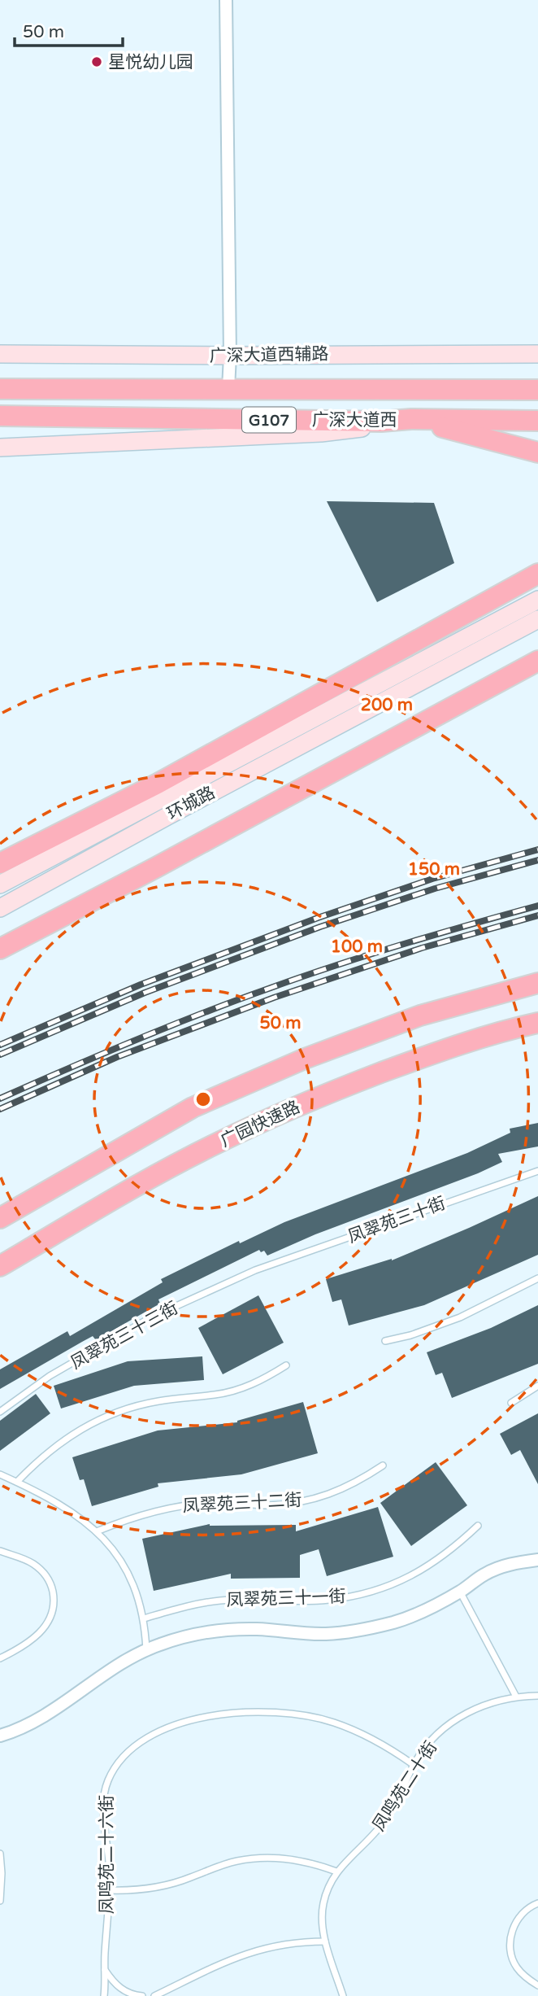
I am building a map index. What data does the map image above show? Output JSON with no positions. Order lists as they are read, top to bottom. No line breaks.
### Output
{"streets":{"highway":["G107","广深大道西","广园快速路"],"main road":["广深大道西辅路","环城路"],"lane":["凤翠苑三十街","凤翠苑三十三街","凤翠苑三十二街","凤翠苑三十一街","凤鸣苑二十街","凤鸣苑二十六街"]},"crossings":[["凤翠苑三十街","凤翠苑三十三街"],["凤鸣苑二十街","凤鸣苑二十六街"]],"places":["星悦幼儿园"],"scale_bar":"50 m","rings":["200 m","150 m","100 m","50 m"]}
